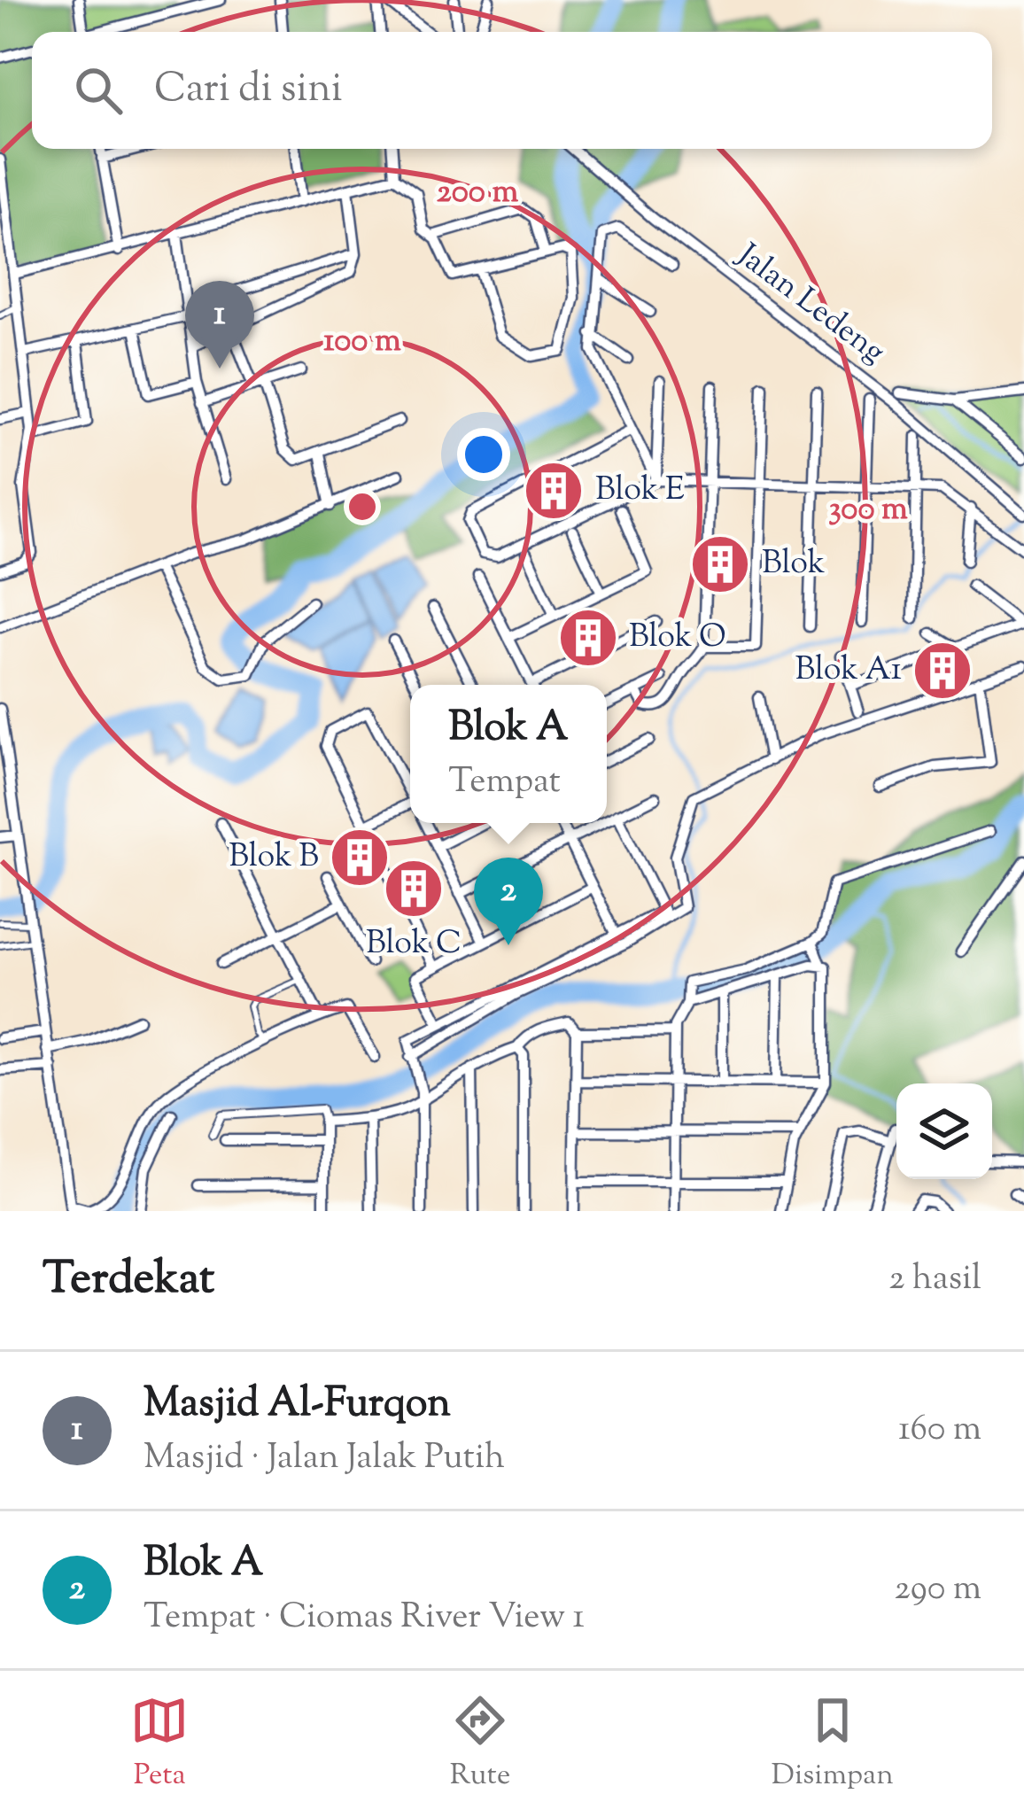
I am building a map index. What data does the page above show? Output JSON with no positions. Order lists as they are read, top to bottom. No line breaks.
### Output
{"streets":{"street":["Jalan Ledeng"]},"places":{"building":["Blok E","Blok","Blok O","Blok A1","Blok B","Blok C"]},"page":{"search":"Cari di sini","pins":["1","2"],"popup":["Blok A","Tempat"],"heading":["Terdekat","2 hasil"],"list":[{"mark":"1","name":"Masjid Al-Furqon","note":"Masjid · Jalan Jalak Putih","value":"160 m"},{"mark":"2","name":"Blok A","note":"Tempat · Ciomas River View 1","value":"290 m"}],"nav":["Peta","Rute","Disimpan"]},"rings":["200 m","100 m","300 m"]}
